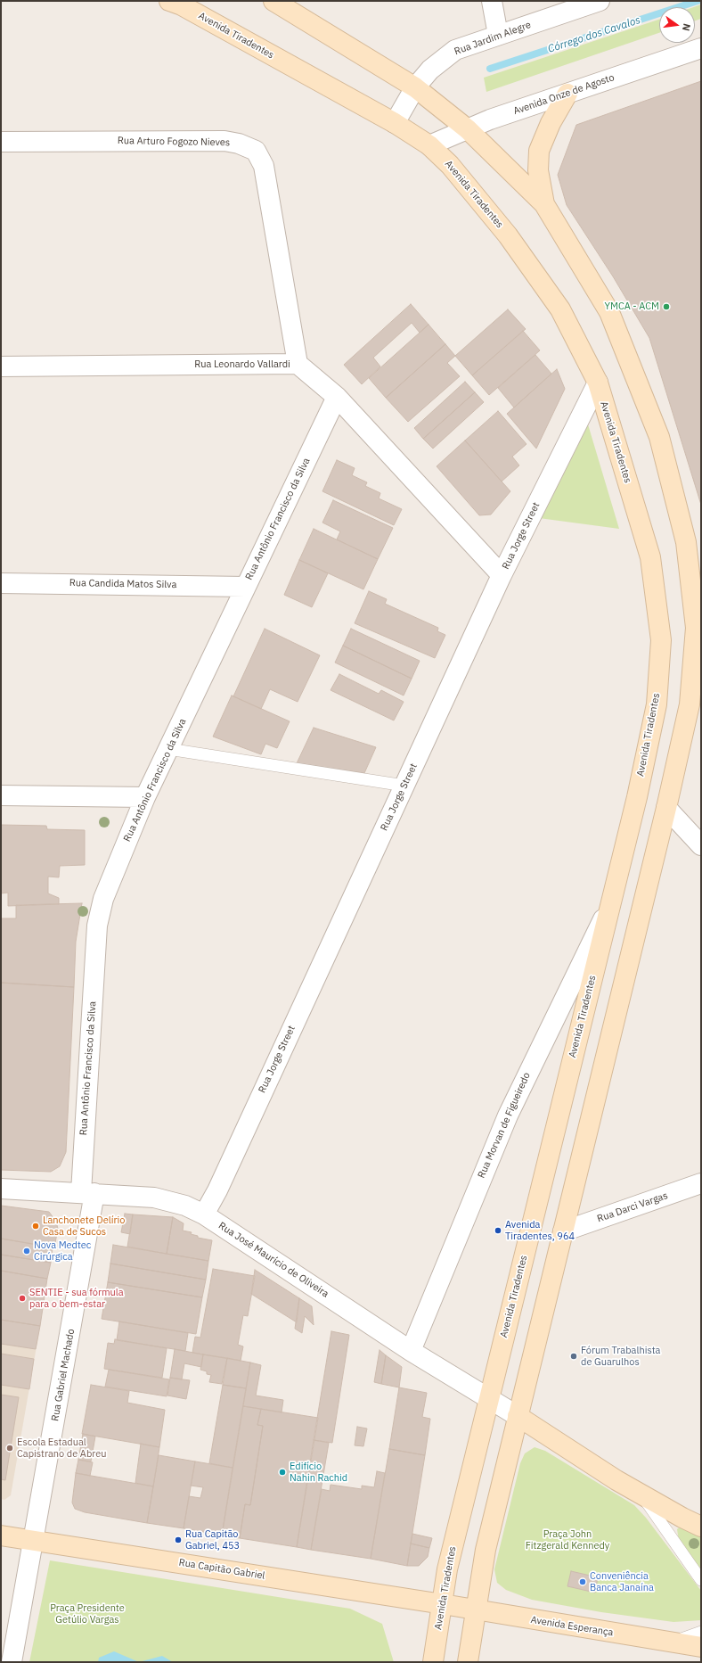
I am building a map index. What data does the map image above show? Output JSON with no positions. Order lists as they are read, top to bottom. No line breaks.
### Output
{"streets":{"main road":["Avenida Tiradentes","Rua Capitão Gabriel","Avenida Esperança"],"street":["Rua Jardim Alegre","Avenida Onze de Agosto","Rua Arturo Fogozo Nieves","Rua Leonardo Vallardi","Rua Antônio Francisco da Silva","Rua Jorge Street","Rua Candida Matos Silva","Rua Morvan de Figueiredo","Rua Darci Vargas","Rua José Maurício de Oliveira","Rua Gabriel Machado"]},"crossings":[["Avenida Tiradentes","Rua Jardim Alegre"],["Avenida Tiradentes","Avenida Onze de Agosto"],["Avenida Tiradentes","Rua Jorge Street"],["Avenida Tiradentes","Rua Morvan de Figueiredo"],["Avenida Tiradentes","Rua José Maurício de Oliveira"],["Avenida Tiradentes","Rua Capitão Gabriel"],["Avenida Tiradentes","Avenida Esperança"],["Rua Arturo Fogozo Nieves","Rua Leonardo Vallardi"],["Rua Leonardo Vallardi","Rua Antônio Francisco da Silva"],["Rua Leonardo Vallardi","Rua Jorge Street"],["Rua Antônio Francisco da Silva","Rua Candida Matos Silva"],["Rua Antônio Francisco da Silva","Rua José Maurício de Oliveira"],["Rua Antônio Francisco da Silva","Rua Gabriel Machado"],["Rua Jorge Street","Rua José Maurício de Oliveira"],["Rua Morvan de Figueiredo","Rua José Maurício de Oliveira"],["Rua José Maurício de Oliveira","Rua Gabriel Machado"],["Rua Gabriel Machado","Rua Capitão Gabriel"],["Rua Capitão Gabriel","Avenida Esperança"]],"water":["Córrego dos Cavalos"],"parks":["Praça John Fitzgerald Kennedy","Praça Presidente Getúlio Vargas"],"places":["YMCA - ACM","Lanchonete Delírio Casa de Sucos","Avenida Tiradentes, 964","Nova Medtec Cirúrgica","SENTIE - sua fórmula para o bem-estar","Fórum Trabalhista de Guarulhos","Escola Estadual Capistrano de Abreu","Edifício Nahin Rachid","Rua Capitão Gabriel, 453","Conveniência Banca Janaína"],"north":"right"}
